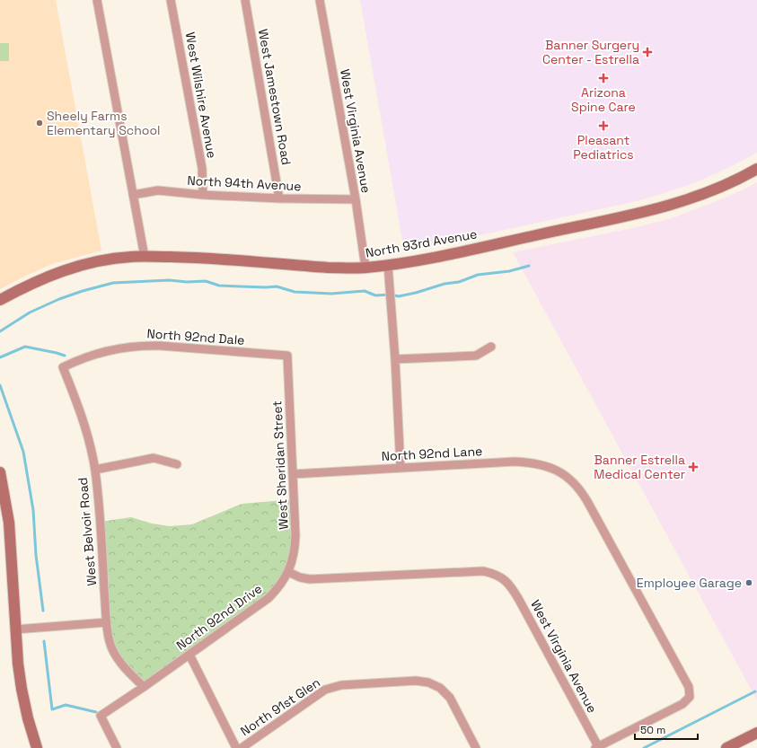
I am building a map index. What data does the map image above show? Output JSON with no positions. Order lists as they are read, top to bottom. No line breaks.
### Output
{"streets":{"street":["West Wilshire Avenue","West Jamestown Road","West Virginia Avenue","North 94th Avenue","North 93rd Avenue","North 92nd Dale","North 92nd Lane","West Sheridan Street","West Belvoir Road","North 92nd Drive","North 91st Glen"]},"crossings":[["West Wilshire Avenue","North 94th Avenue"],["West Jamestown Road","North 94th Avenue"],["West Virginia Avenue","North 94th Avenue"],["West Virginia Avenue","North 93rd Avenue"],["West Virginia Avenue","North 92nd Lane"],["West Virginia Avenue","West Sheridan Street"],["West Virginia Avenue","North 92nd Drive"],["North 92nd Dale","West Sheridan Street"],["North 92nd Dale","West Belvoir Road"],["North 92nd Lane","West Sheridan Street"],["West Sheridan Street","North 92nd Drive"],["West Belvoir Road","North 92nd Drive"]],"places":{"health":["Banner Surgery Center - Estrella","Arizona Spine Care","Pleasant Pediatrics","Banner Estrella Medical Center"],"other":["Sheely Farms Elementary School","Employee Garage"]},"scale_bar":"50 m"}
